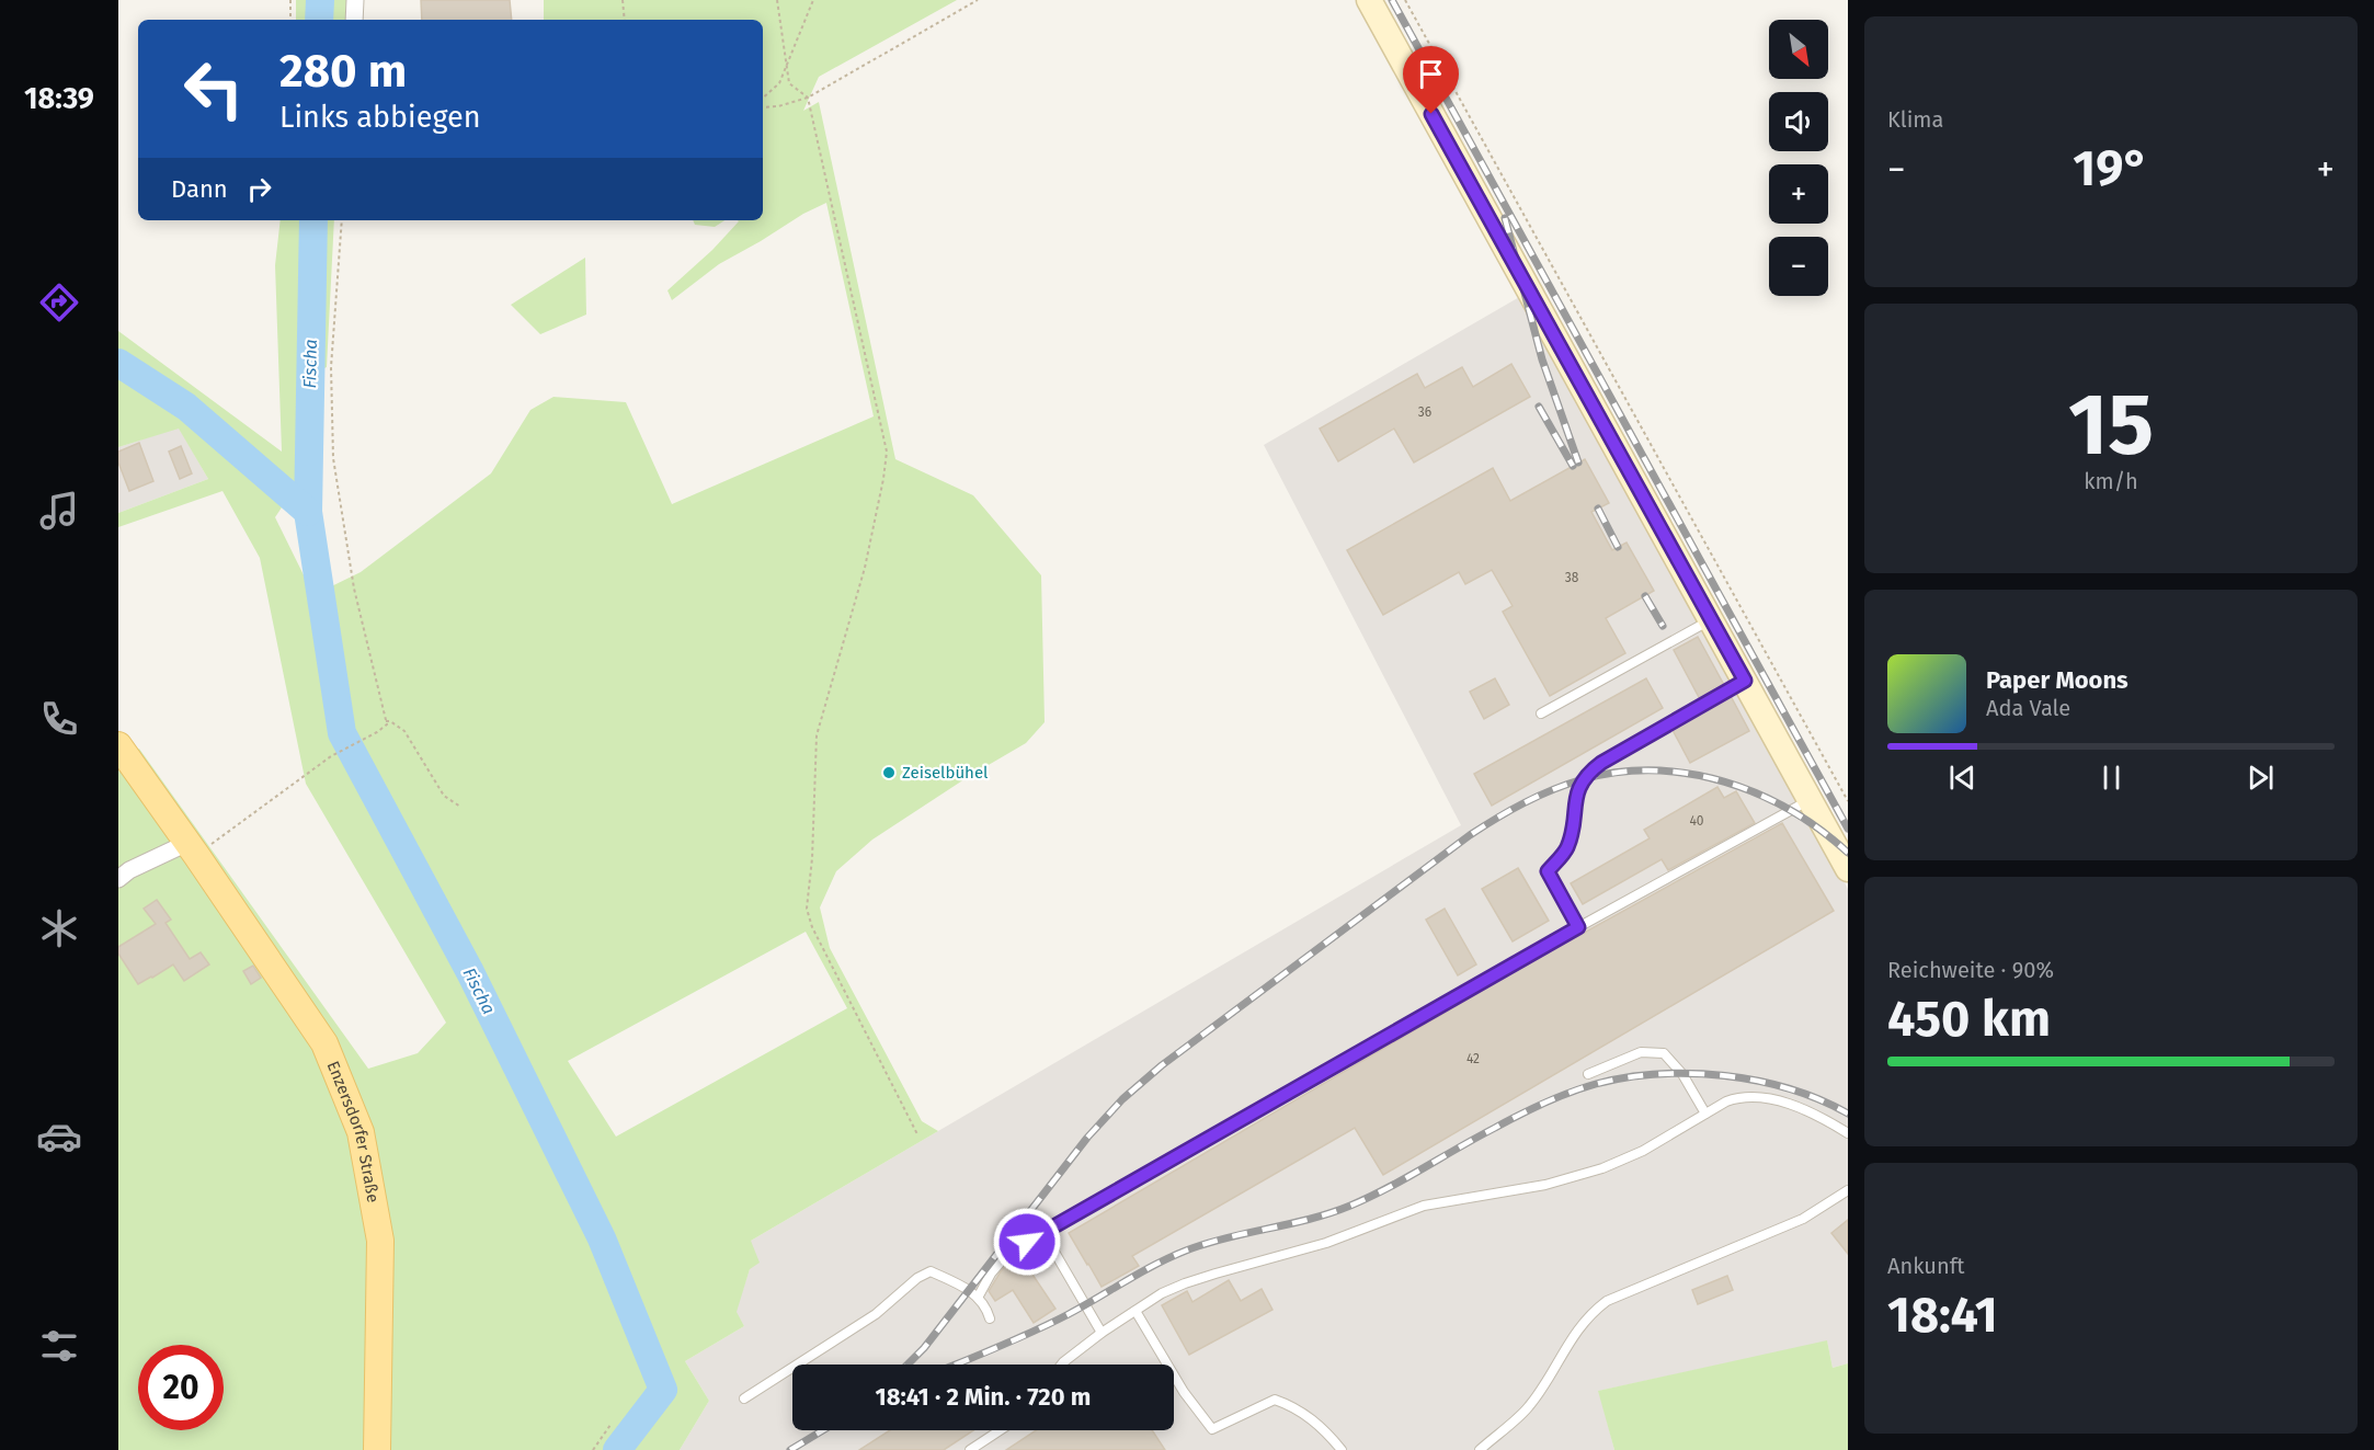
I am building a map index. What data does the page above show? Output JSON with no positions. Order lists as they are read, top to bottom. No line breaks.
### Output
{"streets":{"main road":["Enzersdorfer Straße"]},"water":["Fischa"],"places":["Zeiselbühel"],"house_numbers":["36","38","40","42"],"north":"bottom right","page":{"tabs":"18:39","tile":["Klima",["15","km/h"],["Reichweite · 90%","450 km"],["Ankunft","18:41"]],"map_buttons":["+","−"],"turn":["280 m","Links abbiegen"],"heat":["−","19°","+"],"then":"Dann","song":["Paper Moons","Ada Vale"],"limit":"20","trip":"18:41 · 2 Min. · 720 m"}}
